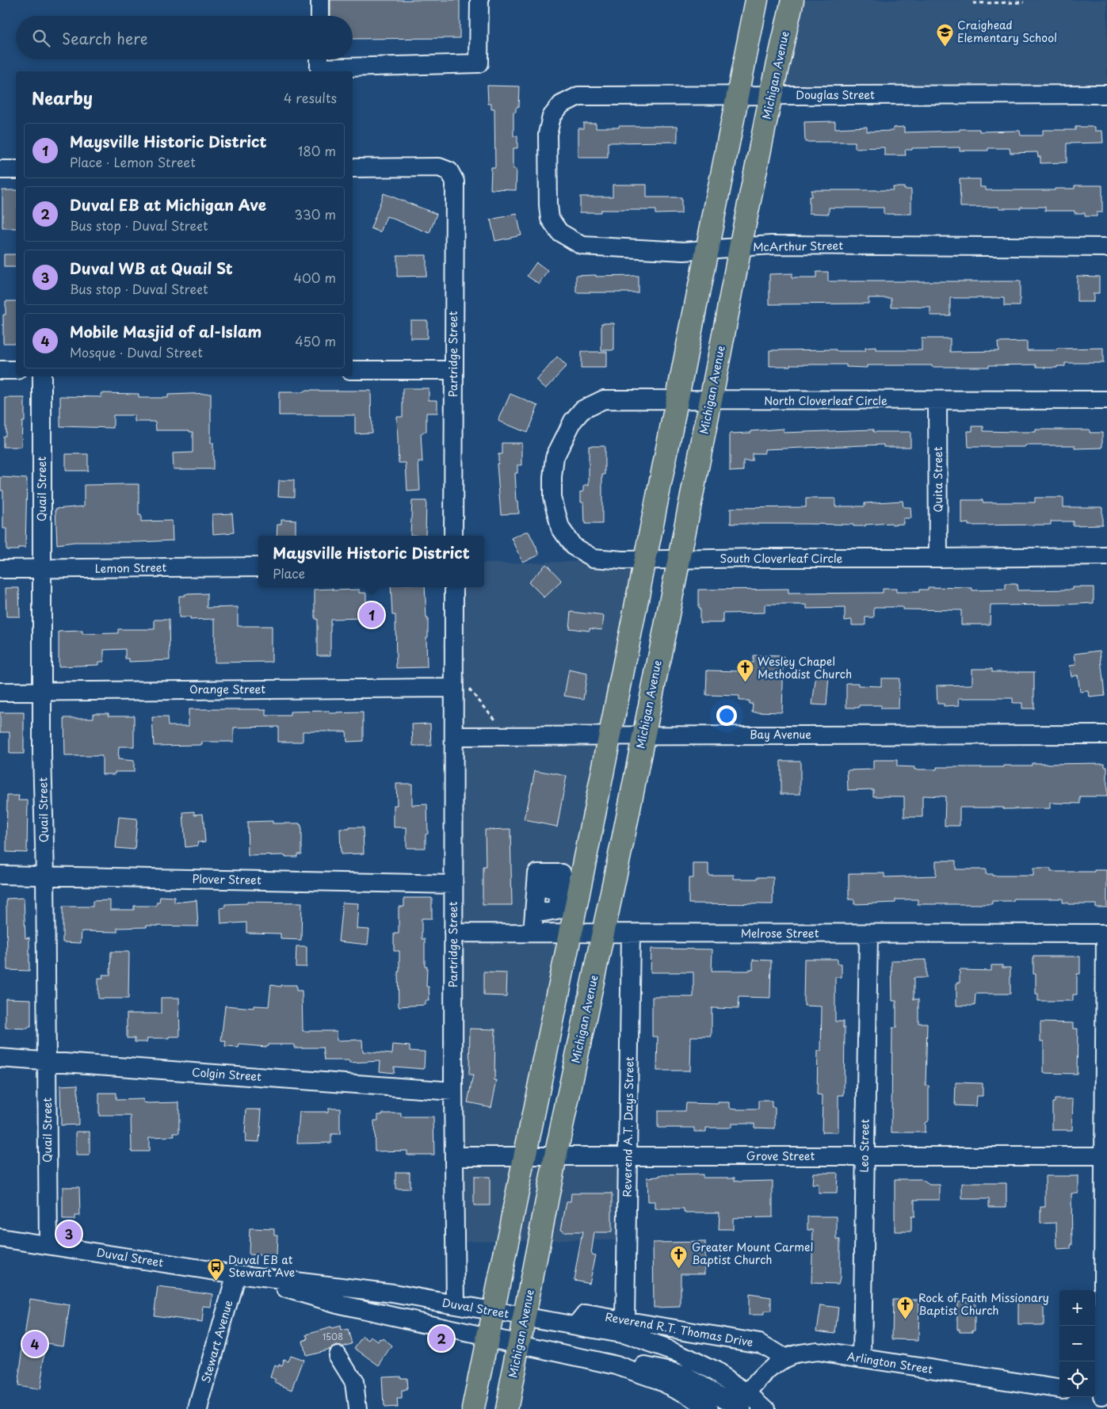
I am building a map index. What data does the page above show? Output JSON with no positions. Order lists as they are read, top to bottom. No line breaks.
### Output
{"streets":{"main road":["Michigan Avenue"],"street":["Douglas Street","McArthur Street","Partridge Street","North Cloverleaf Circle","Quita Street","Quail Street","South Cloverleaf Circle","Lemon Street","Orange Street","Bay Avenue","Plover Street","Melrose Street","Colgin Street","Reverend A.T. Days Street","Leo Street","Grove Street","Duval Street","Reverend R.T. Thomas Drive","Stewart Avenue","Arlington Street"]},"crossings":[["Michigan Avenue","Douglas Street"],["Michigan Avenue","McArthur Street"],["Michigan Avenue","North Cloverleaf Circle"],["Michigan Avenue","South Cloverleaf Circle"],["Michigan Avenue","Bay Avenue"],["Michigan Avenue","Melrose Street"],["Michigan Avenue","Grove Street"],["Michigan Avenue","Duval Street"],["Douglas Street","McArthur Street"],["Partridge Street","Orange Street"],["Partridge Street","Bay Avenue"],["Partridge Street","Plover Street"],["Partridge Street","Melrose Street"],["Partridge Street","Colgin Street"],["Partridge Street","Grove Street"],["Partridge Street","Duval Street"],["North Cloverleaf Circle","Quita Street"],["North Cloverleaf Circle","South Cloverleaf Circle"],["Quita Street","South Cloverleaf Circle"],["Quail Street","Lemon Street"],["Quail Street","Orange Street"],["Quail Street","Plover Street"],["Quail Street","Colgin Street"],["Quail Street","Duval Street"],["Melrose Street","Reverend A.T. Days Street"],["Melrose Street","Leo Street"],["Reverend A.T. Days Street","Grove Street"],["Reverend A.T. Days Street","Reverend R.T. Thomas Drive"],["Leo Street","Grove Street"],["Leo Street","Arlington Street"],["Duval Street","Reverend R.T. Thomas Drive"],["Duval Street","Stewart Avenue"],["Duval Street","Arlington Street"],["Reverend R.T. Thomas Drive","Arlington Street"]],"places":{"school or university":["Craighead Elementary School"],"church":["Wesley Chapel Methodist Church","Greater Mount Carmel Baptist Church","Rock of Faith Missionary Baptist Church"],"bus stop":["Duval EB at Stewart Ave"]},"house_numbers":["1508"],"page":{"search":"Search here","heading":["Nearby","4 results"],"list":[{"mark":"1","name":"Maysville Historic District","note":"Place · Lemon Street","value":"180 m"},{"mark":"2","name":"Duval EB at Michigan Ave","note":"Bus stop · Duval Street","value":"330 m"},{"mark":"3","name":"Duval WB at Quail St","note":"Bus stop · Duval Street","value":"400 m"},{"mark":"4","name":"Mobile Masjid of al-Islam","note":"Mosque · Duval Street","value":"450 m"}],"popup":["Maysville Historic District","Place"],"pins":["1","3","2","4"],"map_buttons":["+","−"]}}
